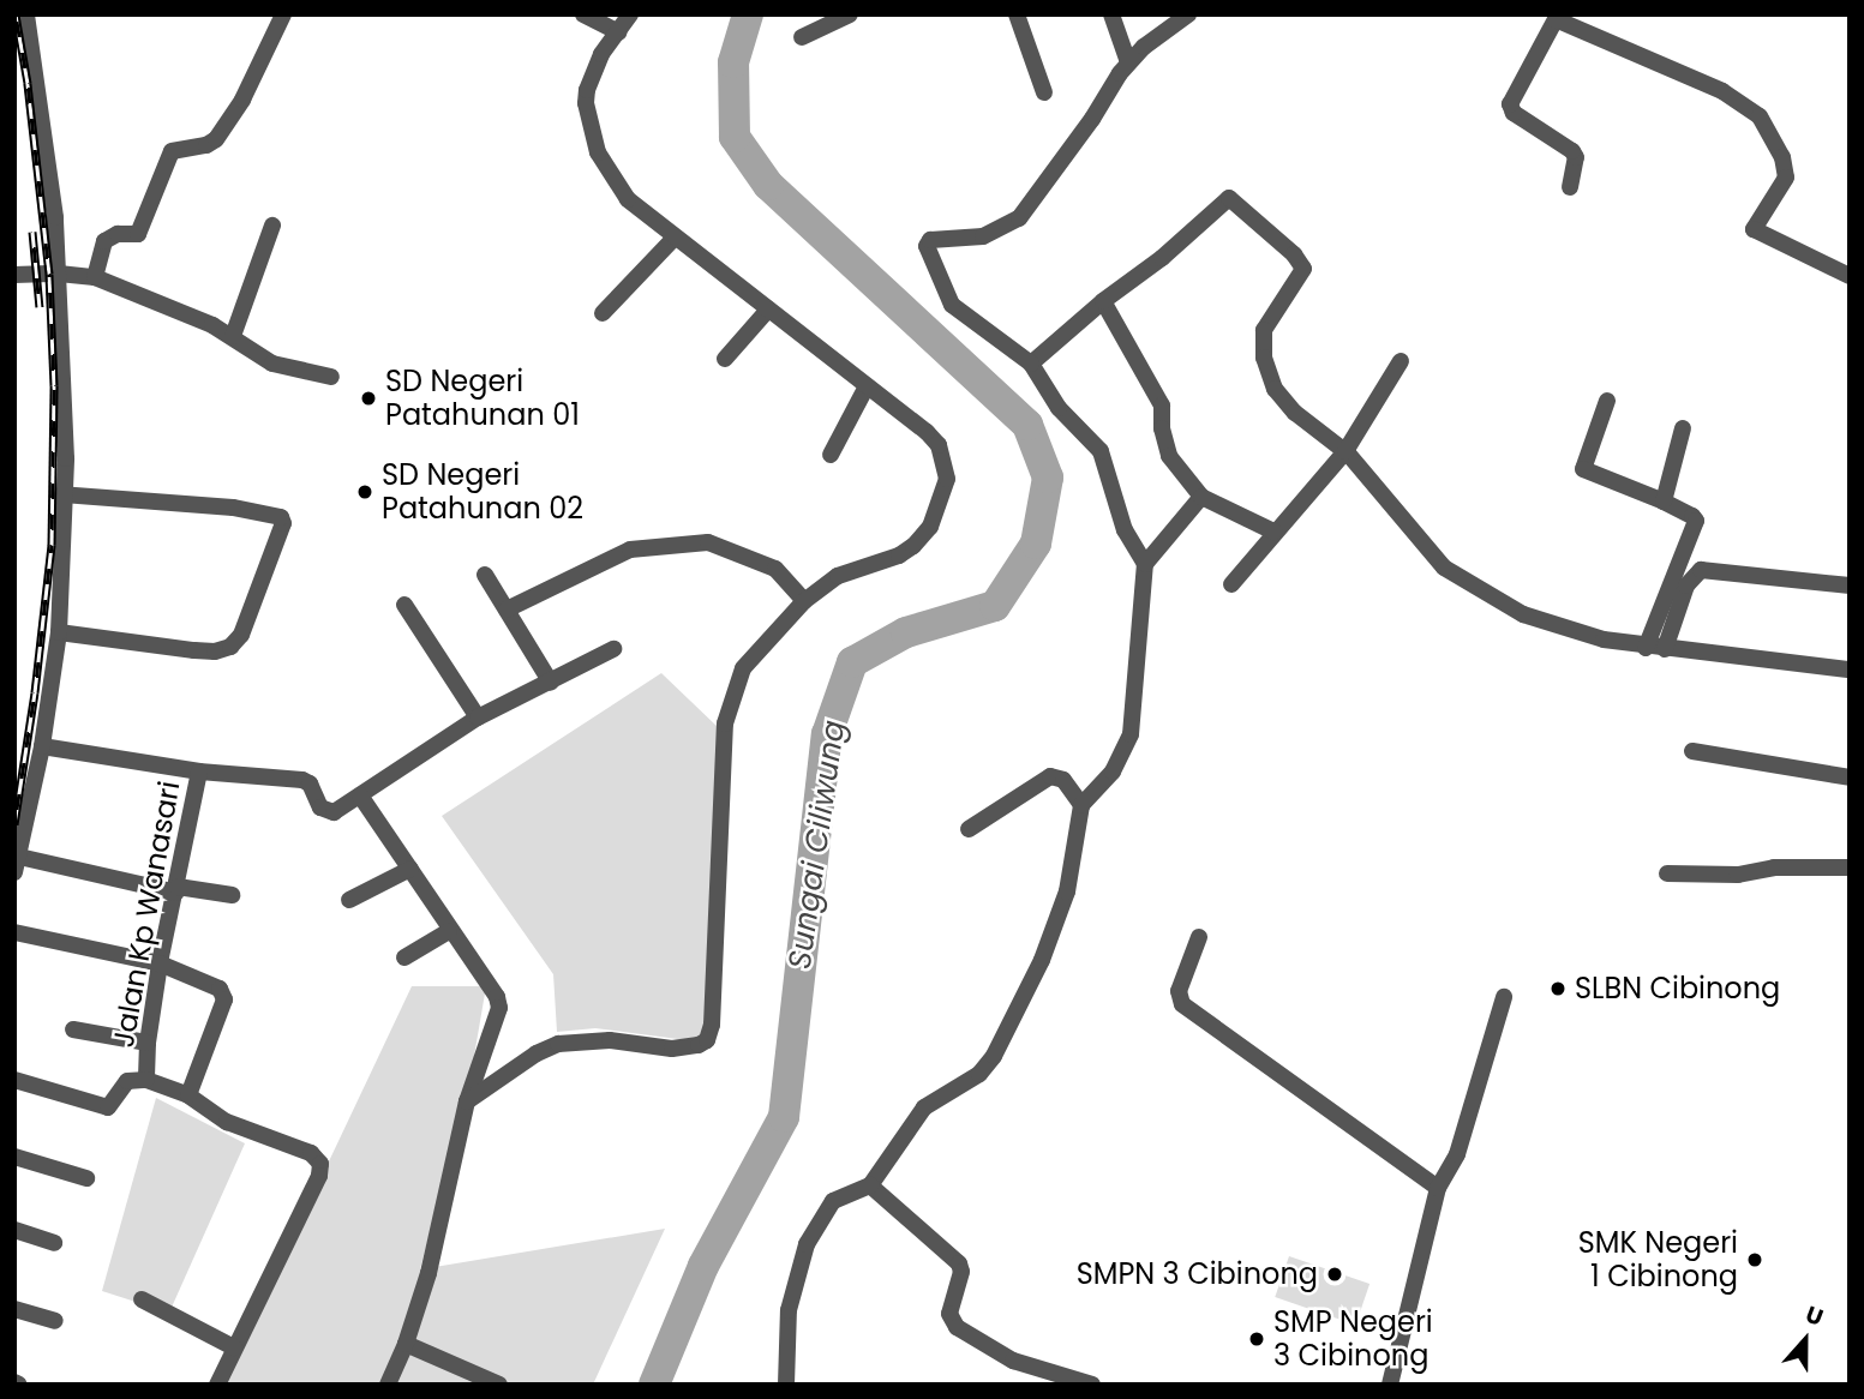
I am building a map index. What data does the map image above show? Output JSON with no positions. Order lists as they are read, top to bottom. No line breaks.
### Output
{"streets":{"street":["Jalan Kp Wanasari"]},"water":["Sungai Ciliwung"],"places":["SD Negeri Patahunan 01","SD Negeri Patahunan 02","SLBN Cibinong","SMK Negeri 1 Cibinong","SMPN 3 Cibinong","SMP Negeri 3 Cibinong"],"north":"top"}
